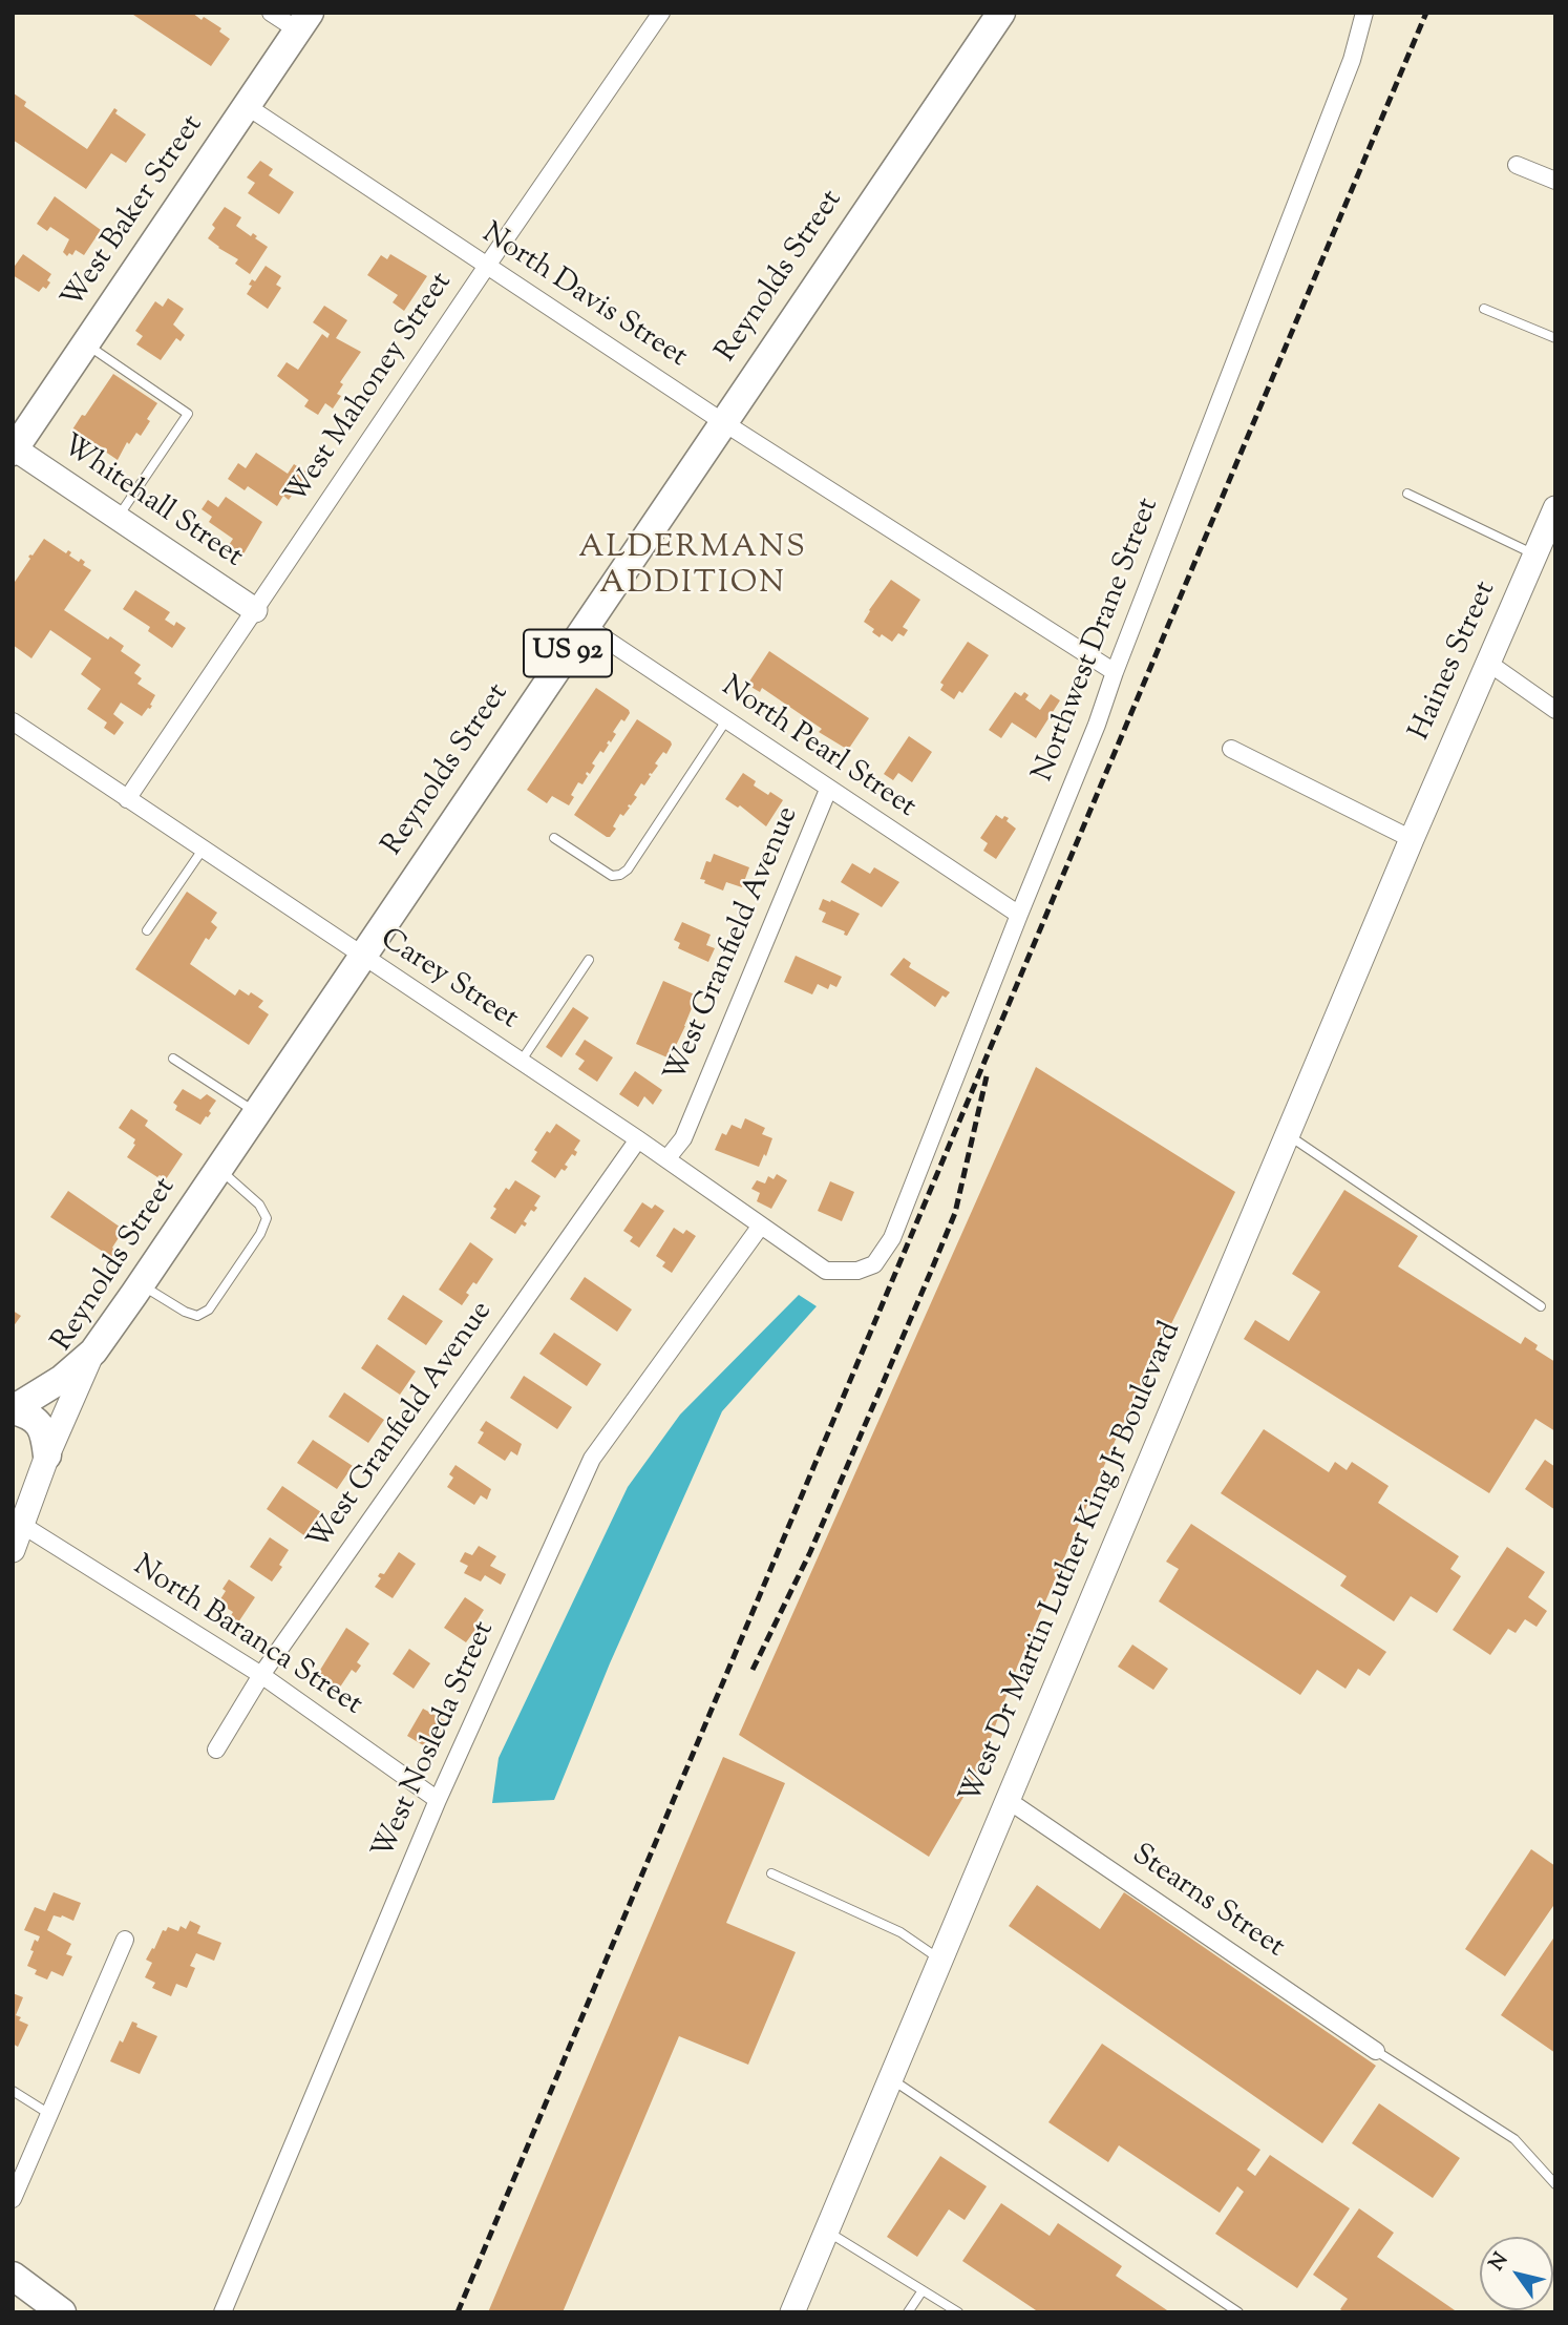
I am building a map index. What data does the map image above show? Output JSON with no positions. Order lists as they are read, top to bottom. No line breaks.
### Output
{"streets":{"main road":["West Baker Street","Reynolds Street","US 92"],"street":["North Davis Street","West Mahoney Street","Whitehall Street","Northwest Drane Street","Haines Street","North Pearl Street","West Granfield Avenue","Carey Street","West Dr Martin Luther King Jr Boulevard","North Baranca Street","West Nosleda Street","Stearns Street"]},"crossings":[["West Baker Street","North Davis Street"],["West Baker Street","Whitehall Street"],["Reynolds Street","North Davis Street"],["Reynolds Street","US 92"],["Reynolds Street","North Pearl Street"],["Reynolds Street","Carey Street"],["Reynolds Street","North Baranca Street"],["North Davis Street","West Mahoney Street"],["North Davis Street","Northwest Drane Street"],["West Mahoney Street","Whitehall Street"],["West Mahoney Street","Carey Street"],["Northwest Drane Street","North Pearl Street"],["Northwest Drane Street","Carey Street"],["Haines Street","West Dr Martin Luther King Jr Boulevard"],["North Pearl Street","West Granfield Avenue"],["West Granfield Avenue","Carey Street"],["West Granfield Avenue","North Baranca Street"],["Carey Street","West Nosleda Street"],["West Dr Martin Luther King Jr Boulevard","Stearns Street"],["North Baranca Street","West Nosleda Street"]],"districts":["ALDERMANS ADDITION"],"north":"top left"}
